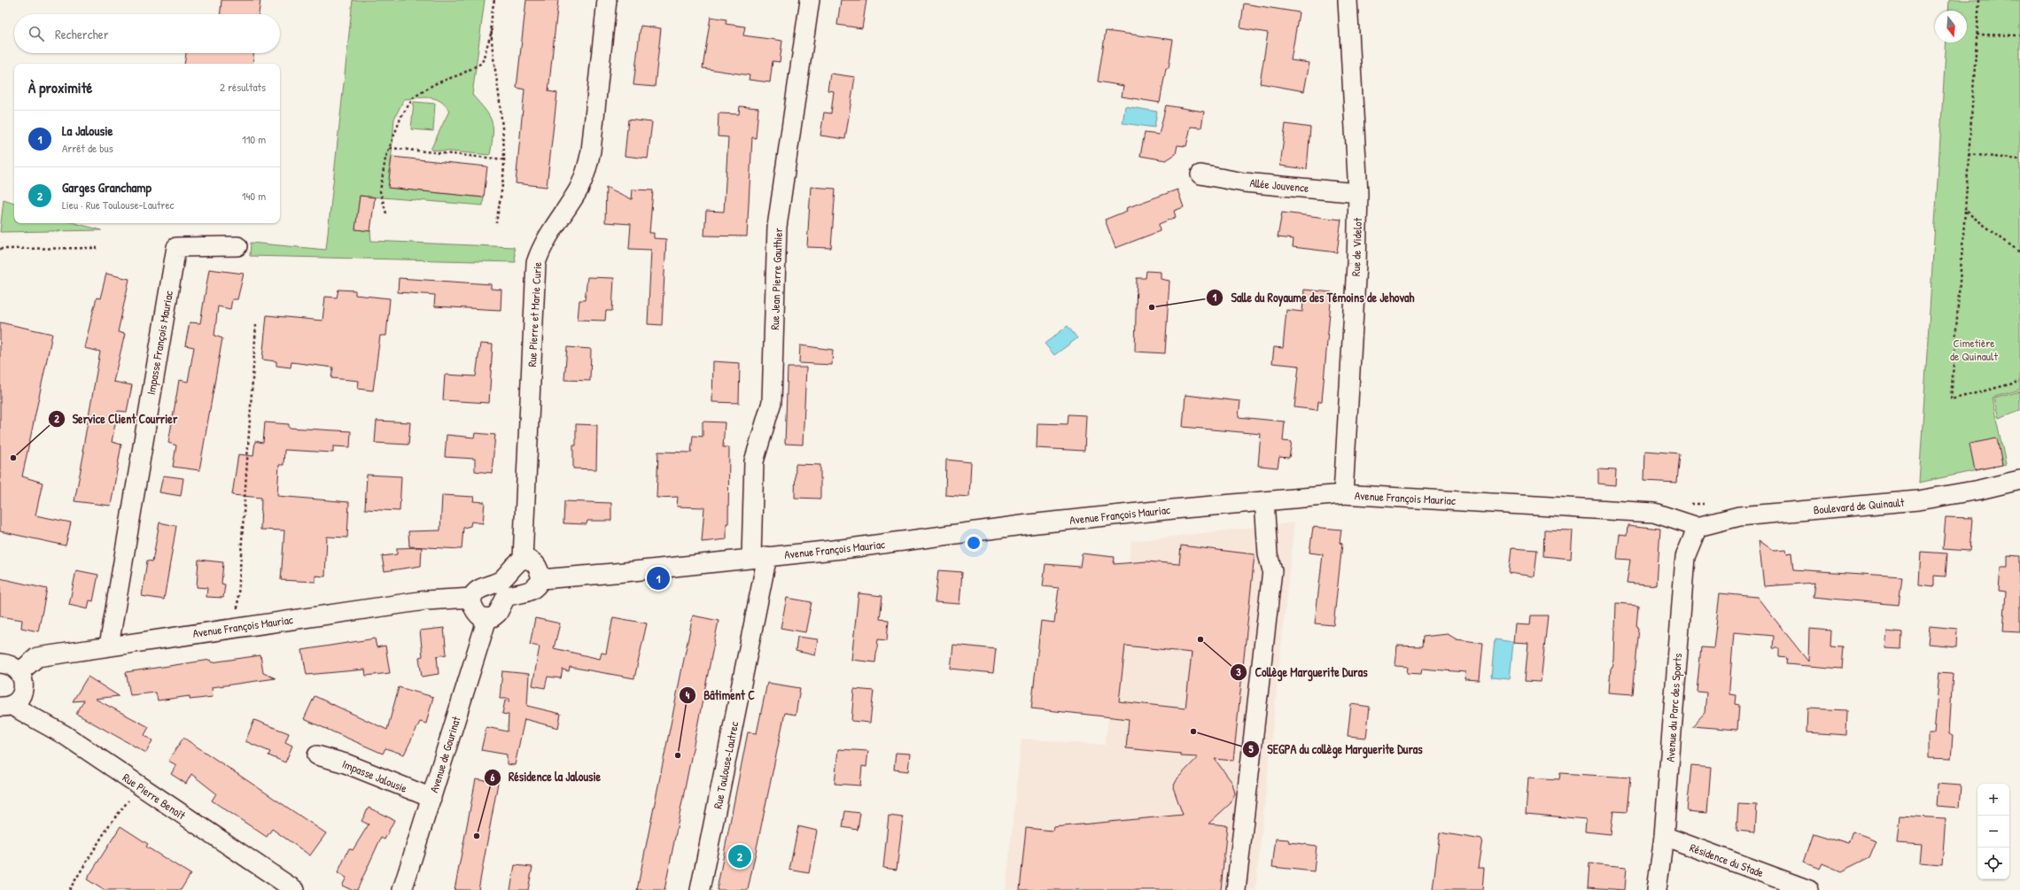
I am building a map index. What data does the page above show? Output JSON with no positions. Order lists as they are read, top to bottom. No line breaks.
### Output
{"streets":{"street":["Allée Jouvence","Rue de Videlot","Rue Jean Pierre Gauthier","Rue Pierre et Marie Curie","Impasse François Mauriac","Avenue François Mauriac","Boulevard de Quinault","Avenue du Parc des Sports","Avenue de Gourinat","Rue Toulouse-Lautrec","Impasse Jalousie","Rue Pierre Benoît","Résidence du Stade"]},"crossings":[["Allée Jouvence","Rue de Videlot"],["Rue de Videlot","Avenue François Mauriac"],["Rue Jean Pierre Gauthier","Avenue François Mauriac"],["Rue Jean Pierre Gauthier","Rue Toulouse-Lautrec"],["Impasse François Mauriac","Avenue François Mauriac"],["Avenue François Mauriac","Boulevard de Quinault"],["Avenue François Mauriac","Avenue du Parc des Sports"],["Avenue François Mauriac","Rue Toulouse-Lautrec"],["Boulevard de Quinault","Avenue du Parc des Sports"],["Avenue du Parc des Sports","Résidence du Stade"],["Avenue de Gourinat","Impasse Jalousie"]],"parks":["Cimetière de Quinault"],"places":["Salle du Royaume des Témoins de Jehovah","Service Client Courrier","Collège Marguerite Duras","SEGPA du collège Marguerite Duras","Bâtiment C","Résidence la Jalousie"],"north":"bottom","page":{"search":"Rechercher","heading":["À proximité","2 résultats"],"list":[{"mark":"1","name":"La Jalousie","note":"Arrêt de bus","value":"110 m"},{"mark":"2","name":"Garges Granchamp","note":"Lieu · Rue Toulouse-Lautrec","value":"140 m"}],"pins":["1","2"],"map_buttons":["+","−"]}}
